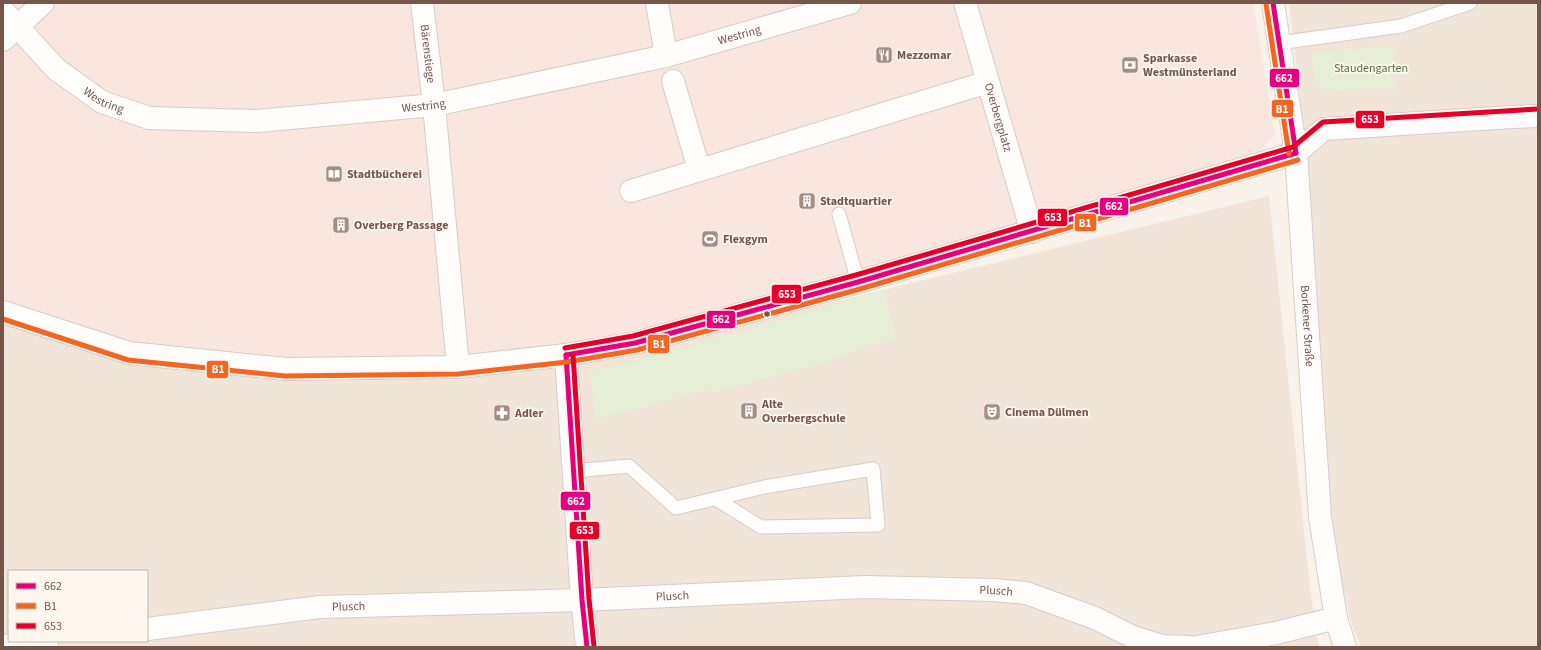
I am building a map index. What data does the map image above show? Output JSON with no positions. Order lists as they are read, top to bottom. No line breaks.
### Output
{"streets":{"street":["Westring","Bärenstiege","Overbergplatz","Borkener Straße","Plusch"]},"crossings":[["Westring","Bärenstiege"]],"parks":["Staudengarten"],"places":{"restaurant":["Mezzomar"],"bank":["Sparkasse Westmünsterland"],"library":["Stadtbücherei"],"building":["Stadtquartier","Overberg Passage","Alte Overbergschule"],"sports":["Flexgym"],"theatre":["Cinema Dülmen"],"pharmacy":["Adler"]},"lines":["transit line 662","transit line B1","transit line 653"],"legend":["662","B1","653"]}
